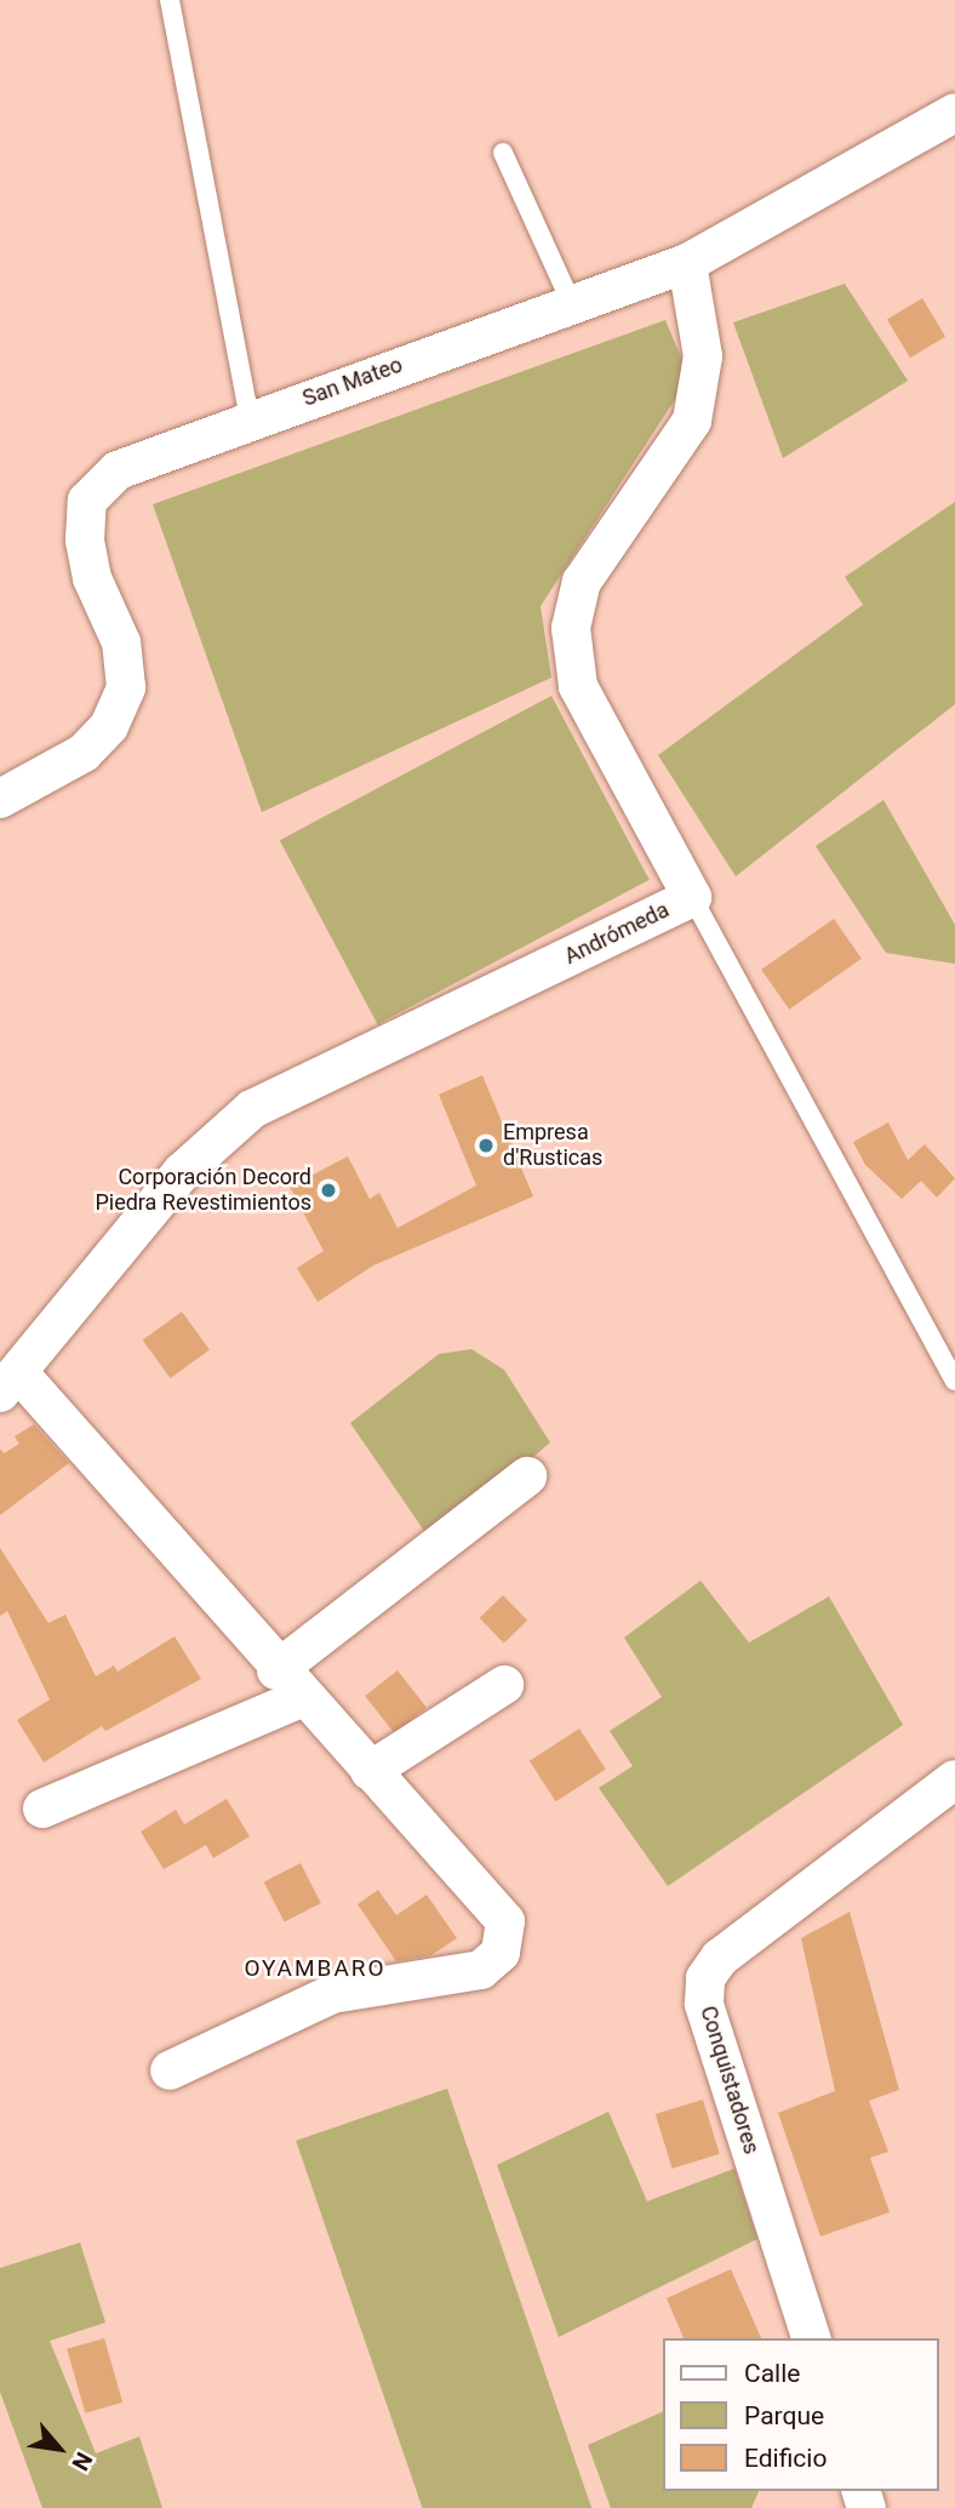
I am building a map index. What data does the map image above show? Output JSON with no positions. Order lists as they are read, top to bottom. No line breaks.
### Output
{"streets":{"street":["San Mateo","Andrómeda","Conquistadores"]},"crossings":[["San Mateo","Andrómeda"]],"districts":["OYAMBARO"],"places":["Empresa d'Rusticas","Corporación Decord Piedra Revestimientos"],"legend":["Calle","Parque","Edificio"],"north":"bottom right"}
